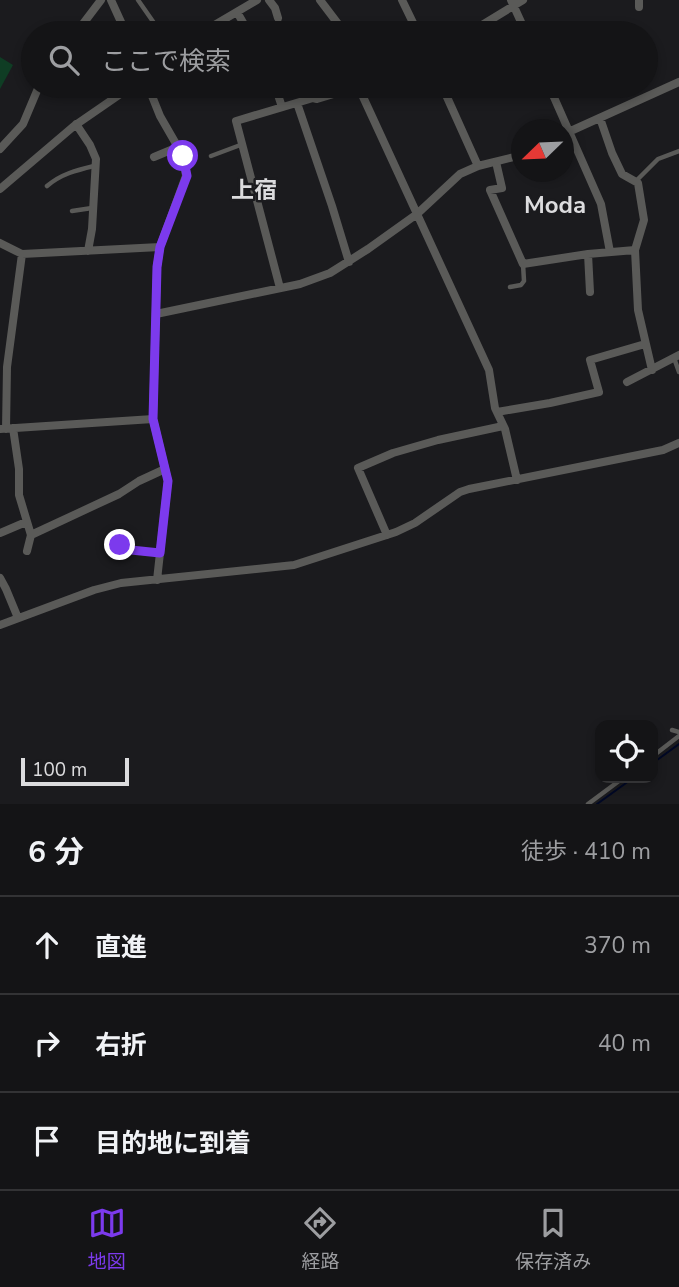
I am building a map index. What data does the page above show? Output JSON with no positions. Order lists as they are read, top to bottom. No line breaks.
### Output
{"districts":["上宿","Moda"],"scale_bar":"100 m","north":"bottom left","page":{"search":"ここで検索","scale":"100 m","heading":["6 分","徒歩 · 410 m"],"list":[["直進","370 m"],["右折","40 m"],"目的地に到着"],"nav":["地図","経路","保存済み"]}}
